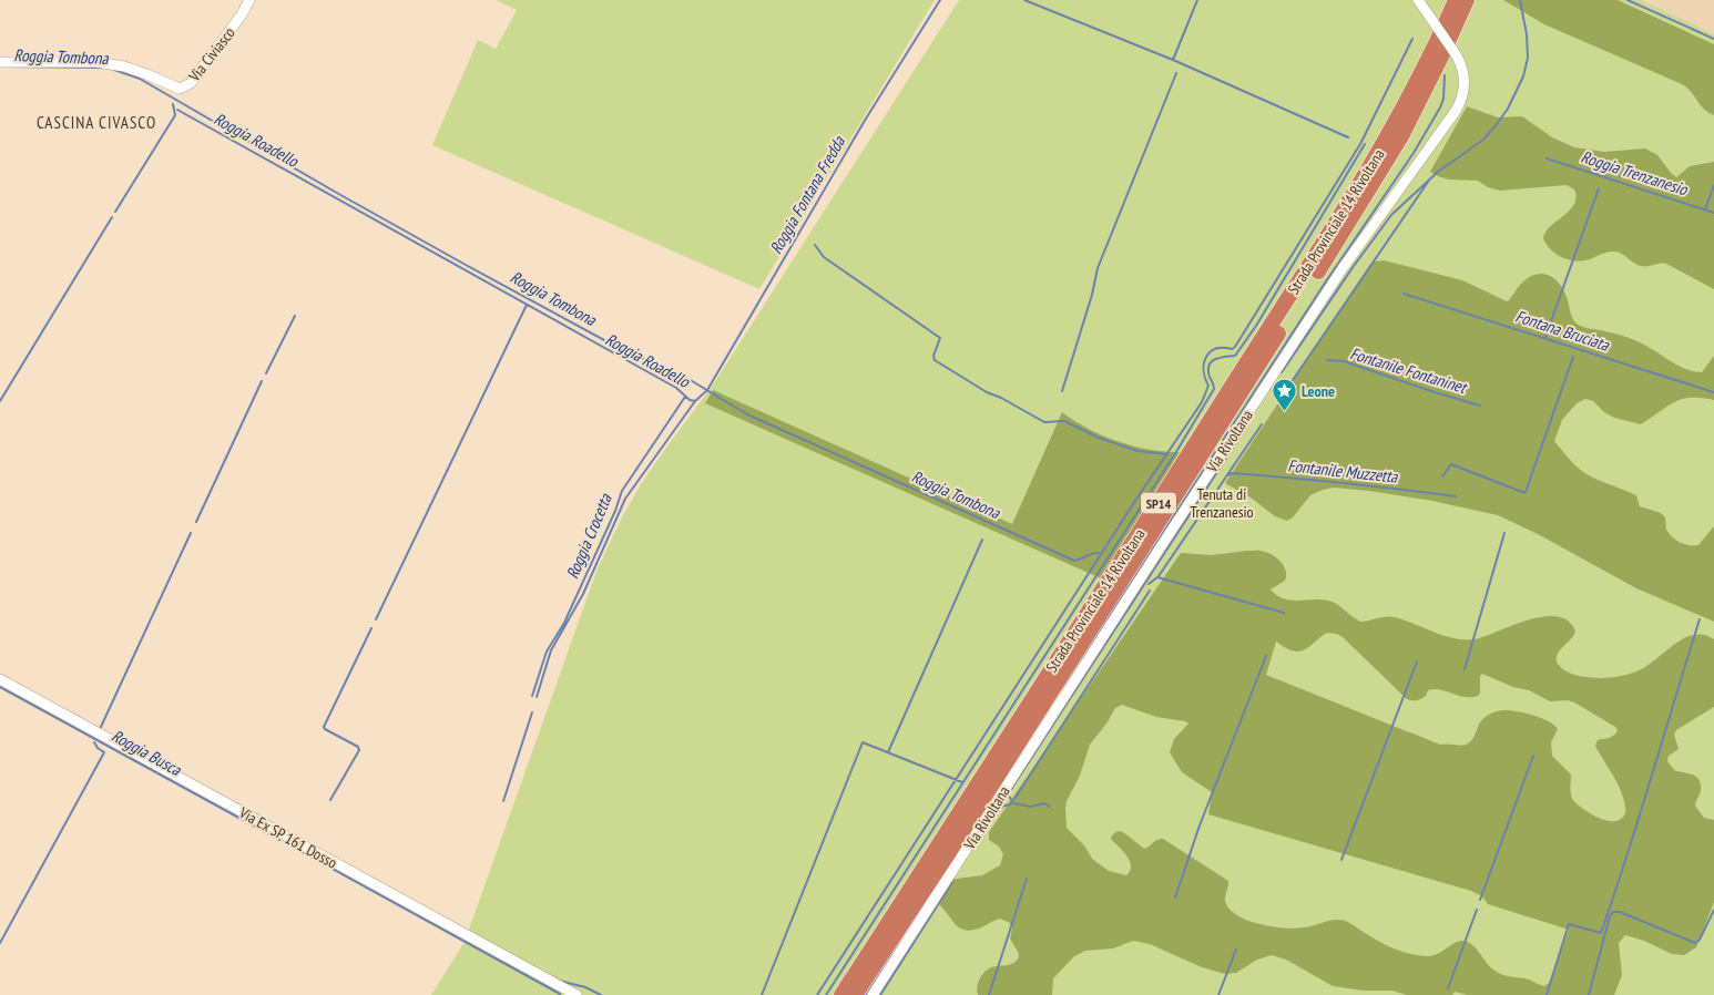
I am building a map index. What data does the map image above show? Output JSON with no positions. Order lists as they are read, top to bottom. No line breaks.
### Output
{"streets":{"highway":["Strada Provinciale 14 Rivoltana","SP14"],"street":["Via Civiasco","Via Rivoltana","Via Ex SP 161 Dosso"]},"crossings":[["Strada Provinciale 14 Rivoltana","SP14"]],"districts":["CASCINA CIVASCO"],"water":["Roggia Tombona","Roggia Roadello","Roggia Trenzanesio","Roggia Fontana Fredda","Fontana Bruciata","Fontanile Fontaninet","Fontanile Muzzetta","Roggia Crocetta","Roggia Busca"],"parks":["Tenuta di Trenzanesio"],"places":{"place":["Leone"]}}
